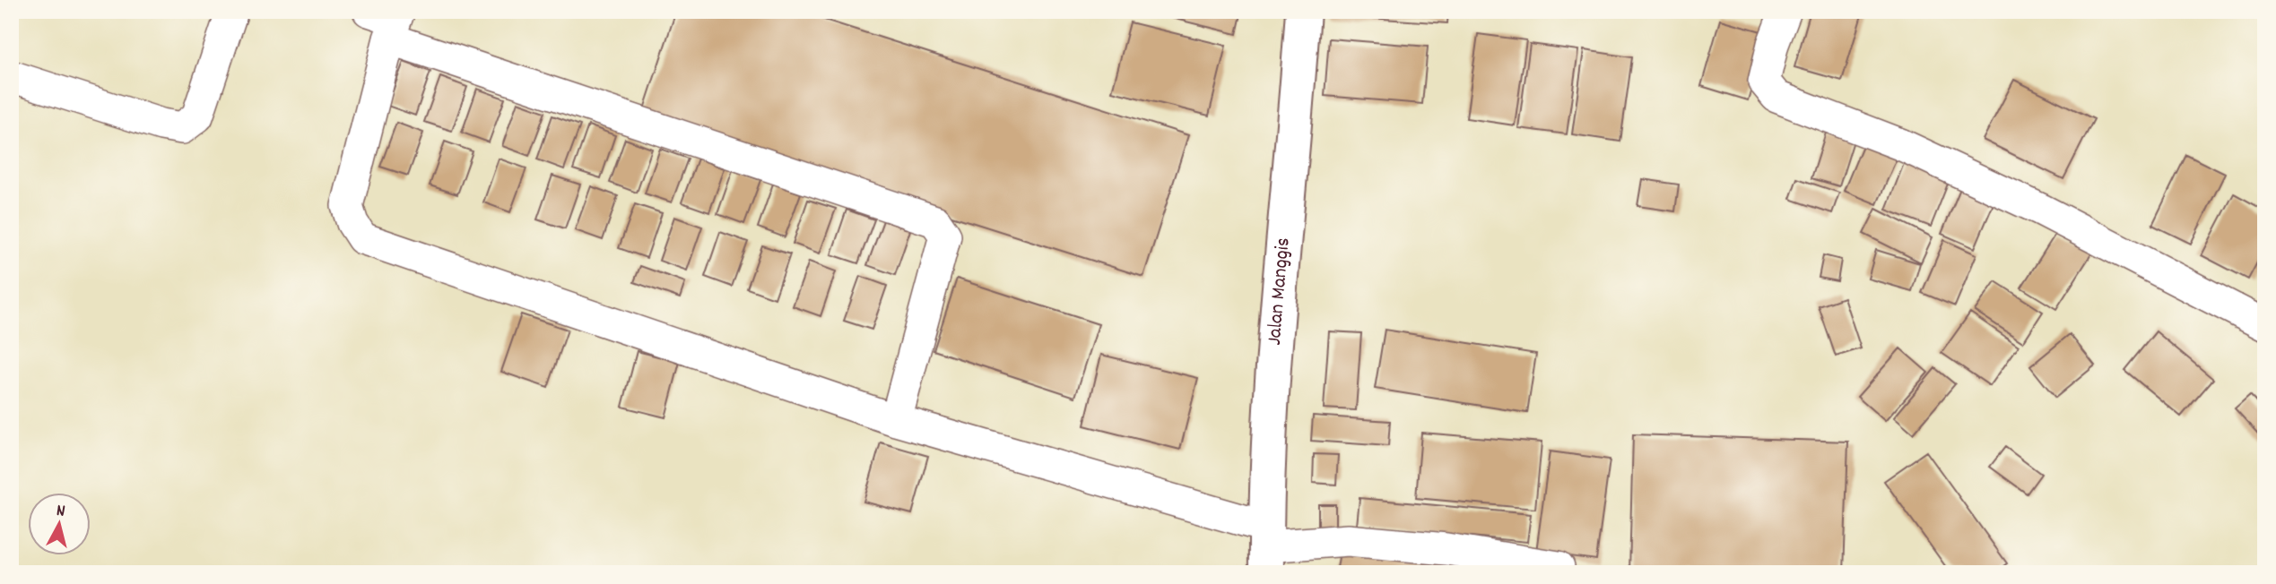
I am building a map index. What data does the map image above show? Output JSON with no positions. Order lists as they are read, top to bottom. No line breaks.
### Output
{"streets":{"street":["Jalan Manggis"]},"north":"top"}
